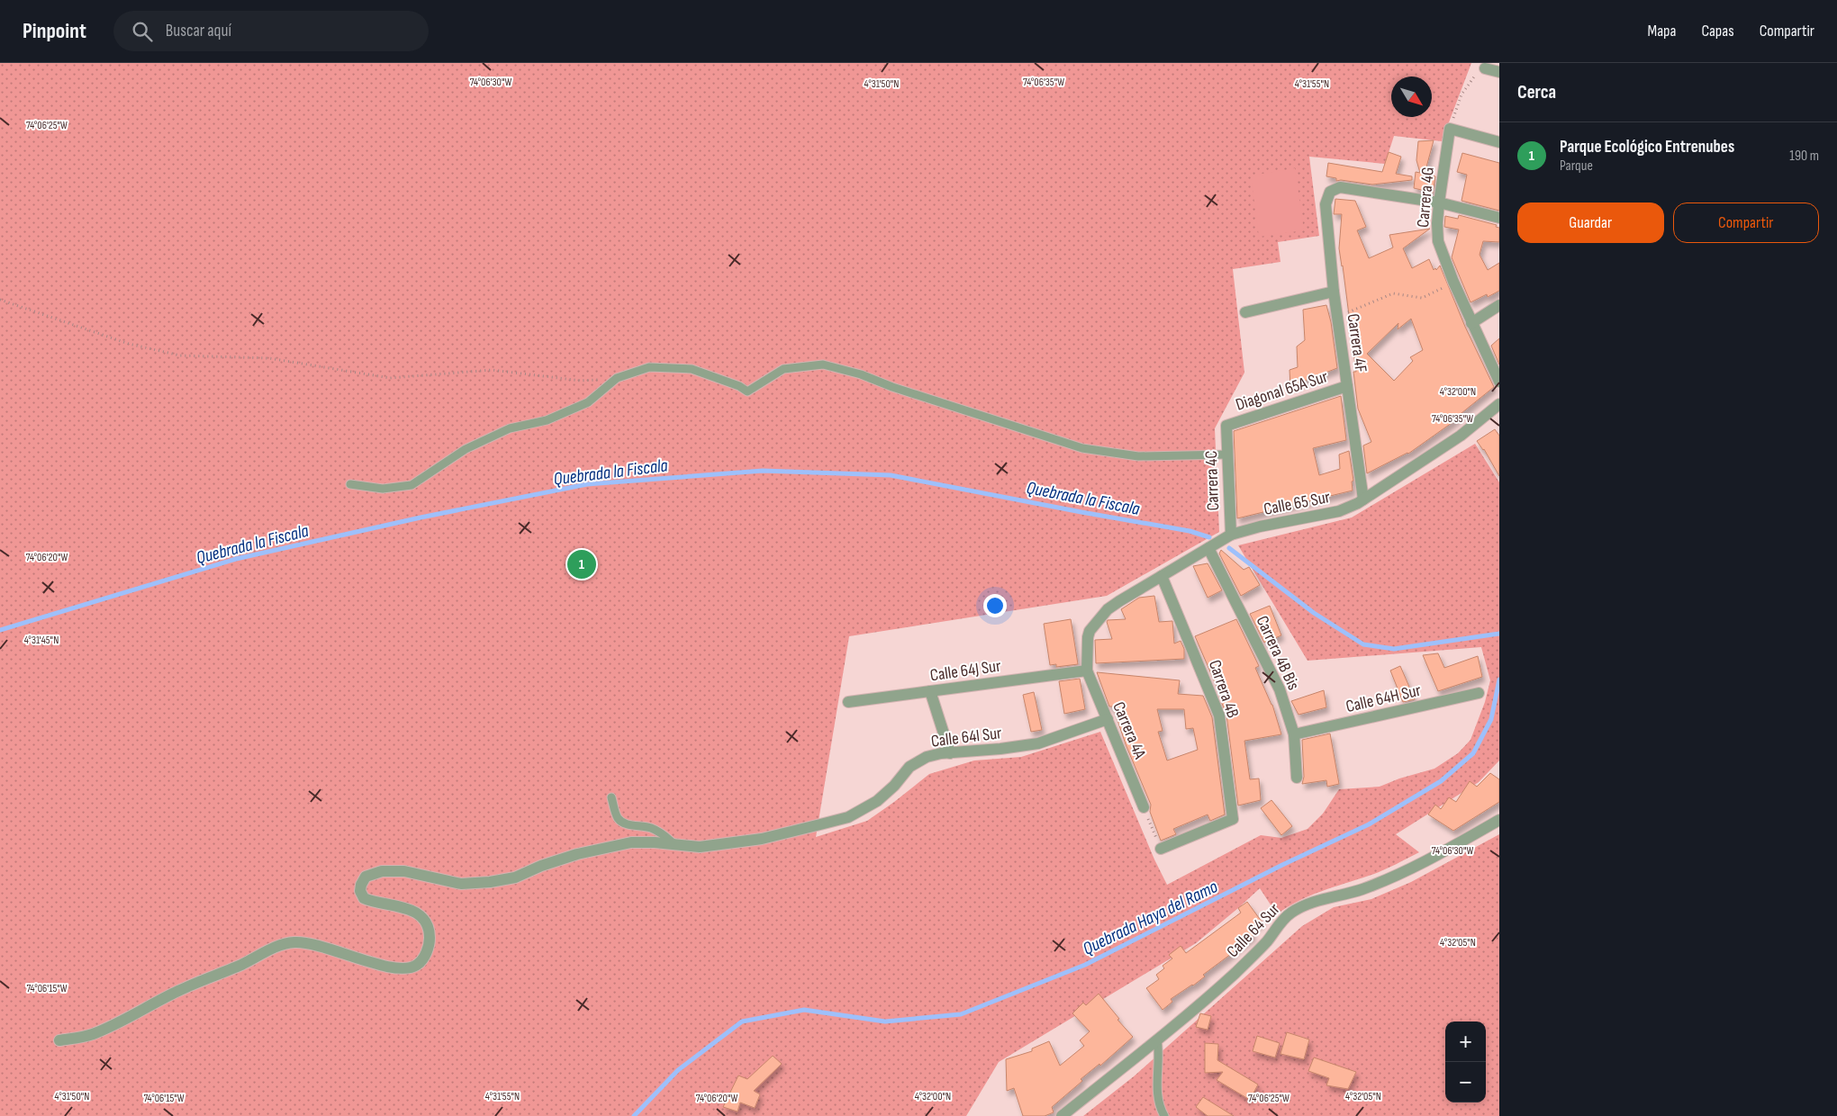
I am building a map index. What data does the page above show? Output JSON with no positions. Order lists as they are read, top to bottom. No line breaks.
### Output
{"streets":{"street":["Carrera 4G","Carrera 4F","Diagonal 65A Sur","Carrera 4C","Calle 65 Sur","Carrera 4B Bis","Calle 64J Sur","Carrera 4B","Calle 64H Sur","Carrera 4A","Calle 64I Sur","Calle 64 Sur"]},"crossings":[["Carrera 4G","Carrera 4F"],["Carrera 4F","Diagonal 65A Sur"],["Carrera 4F","Calle 65 Sur"],["Diagonal 65A Sur","Carrera 4C"],["Carrera 4C","Calle 65 Sur"],["Calle 65 Sur","Carrera 4B Bis"],["Calle 65 Sur","Carrera 4B"],["Calle 65 Sur","Carrera 4A"],["Carrera 4B Bis","Calle 64H Sur"],["Calle 64J Sur","Carrera 4A"],["Carrera 4A","Calle 64I Sur"]],"water":["Quebrada la Fiscala","Quebrada Haya del Ramo"],"north":"bottom right","page":{"header":"Pinpoint","search":"Buscar aquí","nav":["Mapa","Capas","Compartir"],"heading":"Cerca","list":[{"mark":"1","name":"Parque Ecológico Entrenubes","note":"Parque","value":"190 m"}],"buttons":["Guardar","Compartir"],"pins":"1","map_buttons":["+","−"]},"coordinates":["74°06'30\"W","74°06'35\"W","4°31'50\"N","4°31'55\"N","74°06'25\"W","4°32'00\"N","74°06'20\"W","4°31'45\"N","4°32'05\"N","74°06'15\"W"]}
